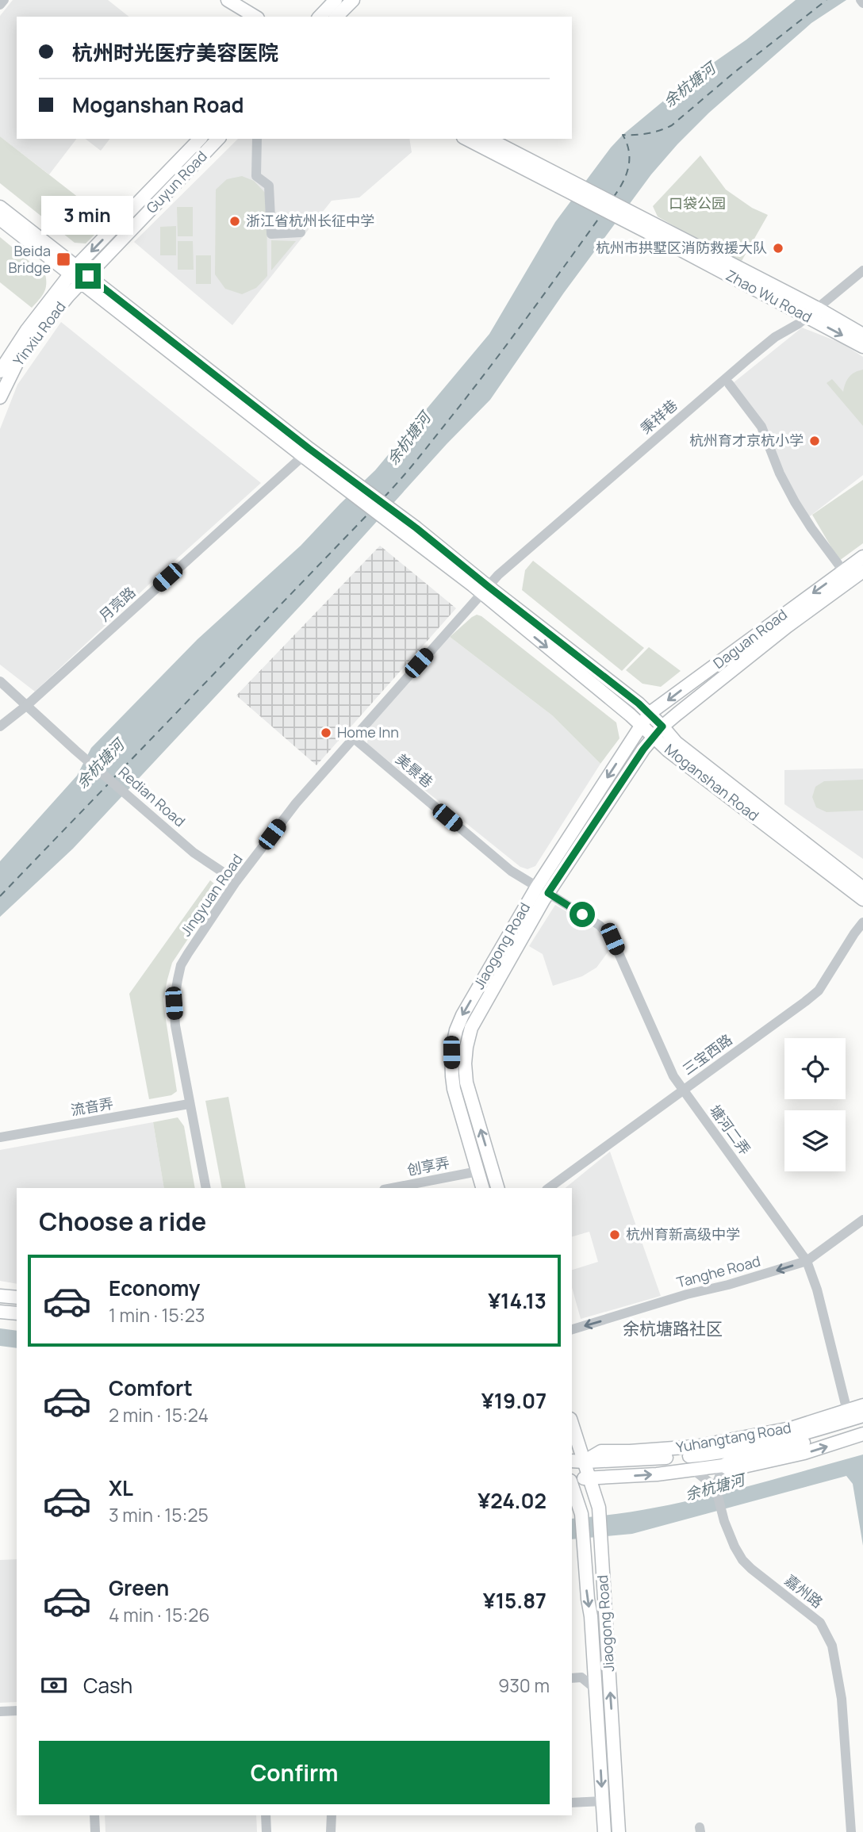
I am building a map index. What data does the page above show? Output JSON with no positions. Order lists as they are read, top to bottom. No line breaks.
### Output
{"streets":{"main road":["Guyun Road","Zhao Wu Road","Yinxiu Road","Daguan Road","Moganshan Road","Jiaogong Road","Yuhangtang Road"],"street":["秉祥巷","月亮路","美景巷","Redian Road","Jingyuan Road","三宝西路","流音弄","塘河二弄","创享弄","Tanghe Road","嘉州路"]},"crossings":[["Guyun Road","Yinxiu Road"],["Zhao Wu Road","秉祥巷"],["秉祥巷","Moganshan Road"],["秉祥巷","Jingyuan Road"],["月亮路","Redian Road"],["Daguan Road","Moganshan Road"],["Daguan Road","Jiaogong Road"],["美景巷","Jingyuan Road"],["美景巷","Jiaogong Road"],["Moganshan Road","Jingyuan Road"],["Moganshan Road","Jiaogong Road"],["Redian Road","Jingyuan Road"],["Jingyuan Road","流音弄"],["Jiaogong Road","塘河二弄"],["Jiaogong Road","创享弄"],["Jiaogong Road","Yuhangtang Road"],["三宝西路","塘河二弄"],["塘河二弄","Tanghe Road"],["塘河二弄","Yuhangtang Road"]],"one_way":["Yinxiu Road","Tanghe Road"],"districts":["余杭塘路社区"],"water":["余杭塘河"],"parks":["口袋公园"],"places":{"other":["浙江省杭州长征中学","杭州市拱墅区消防救援大队","杭州育才京杭小学","Home Inn","杭州育新高级中学"],"transit":["Beida Bridge"]},"page":{"banner":["杭州时光医疗美容医院","Moganshan Road"],"bubble":"3 min","heading":"Choose a ride","list":[{"name":"Economy","note":"1 min · 15:23","value":"¥14.13"},{"name":"Comfort","note":"2 min · 15:24","value":"¥19.07"},{"name":"XL","note":"3 min · 15:25","value":"¥24.02"},{"name":"Green","note":"4 min · 15:26","value":"¥15.87"}],"pay":["Cash","930 m"],"buttons":"Confirm"}}
